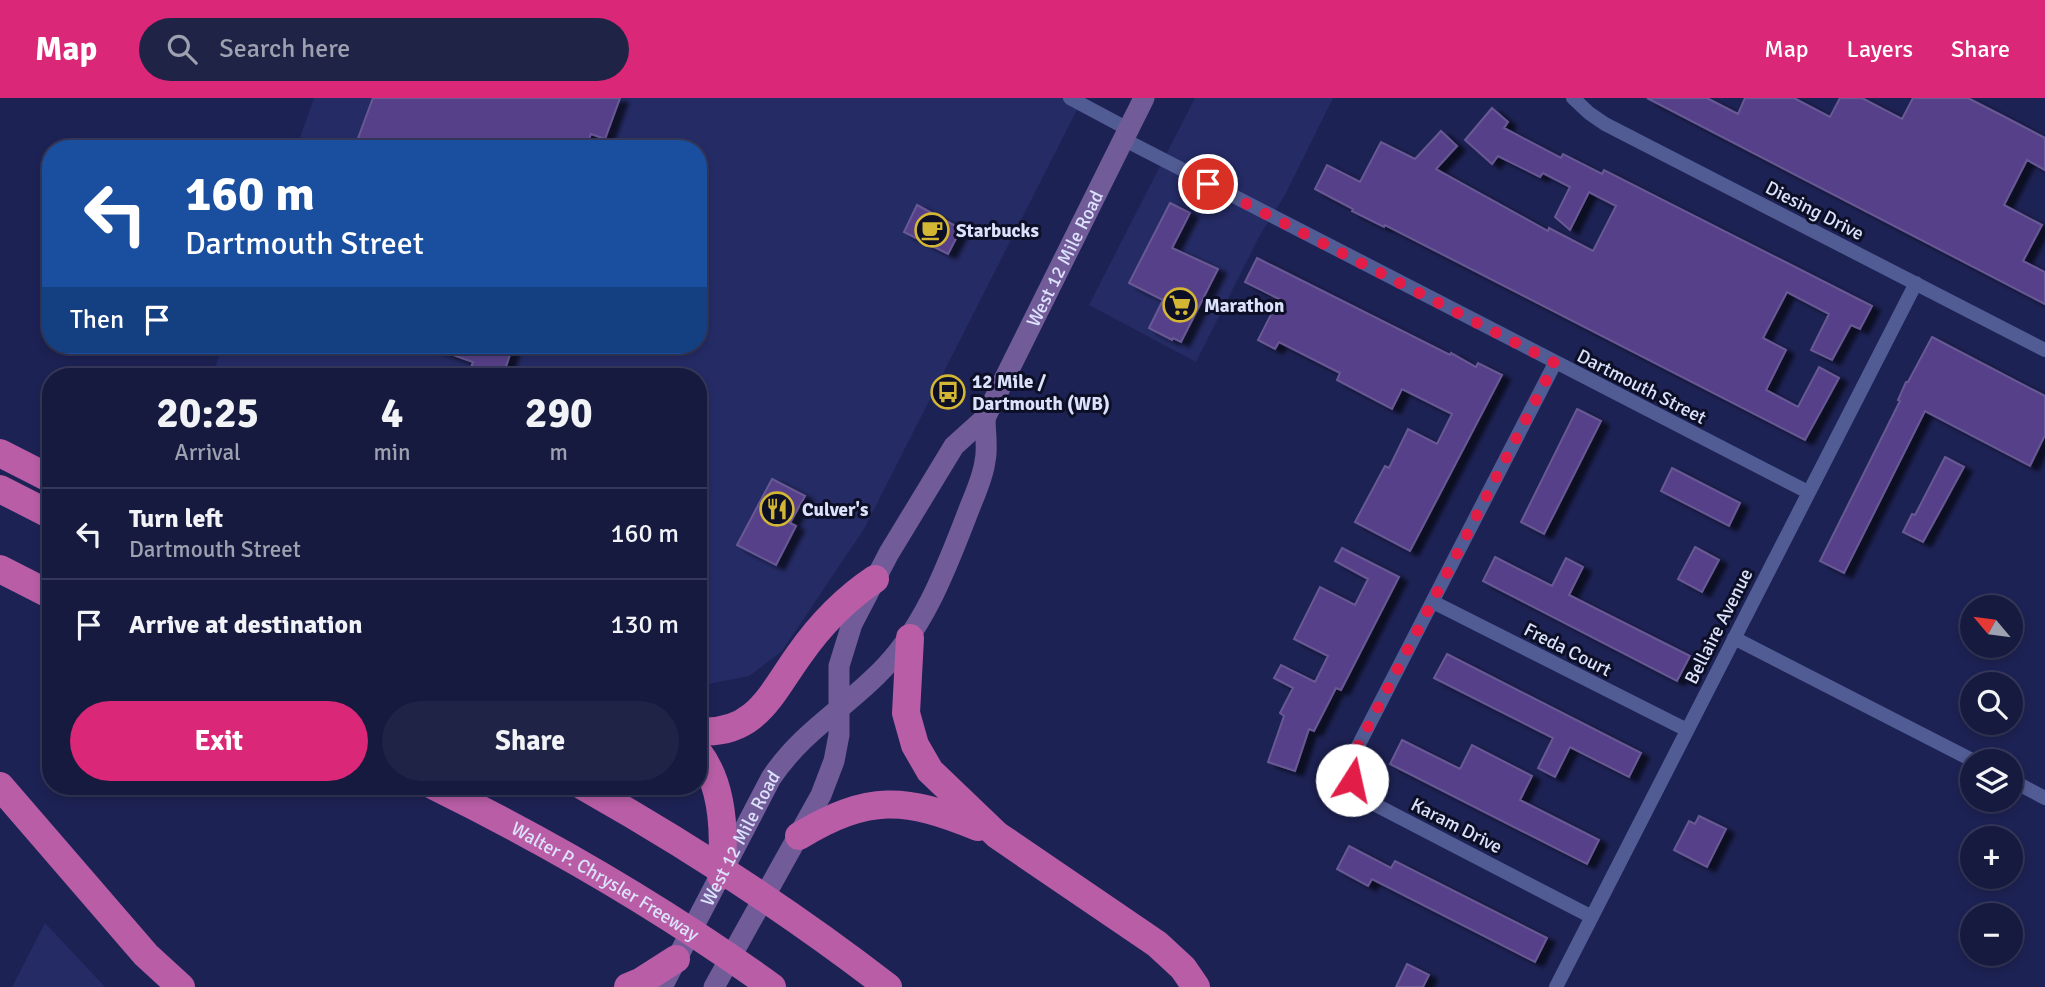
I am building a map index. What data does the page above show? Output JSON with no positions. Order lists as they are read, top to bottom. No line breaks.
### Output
{"streets":{"highway":["Walter P. Chrysler Freeway"],"main road":["West 12 Mile Road"],"street":["Diesing Drive","Dartmouth Street","Bellaire Avenue","Freda Court","Karam Drive"]},"crossings":[["Diesing Drive","Bellaire Avenue"],["West 12 Mile Road","Dartmouth Street"],["Dartmouth Street","Bellaire Avenue"],["Dartmouth Street","Karam Drive"],["Bellaire Avenue","Freda Court"],["Bellaire Avenue","Karam Drive"],["Freda Court","Karam Drive"]],"places":{"cafe":["Starbucks"],"supermarket":["Marathon"],"bus stop":["12 Mile / Dartmouth (WB)"],"restaurant":["Culver's"]},"north":"top left","page":{"header":"Map","search":"Search here","nav":["Map","Layers","Share"],"turn":["160 m","Dartmouth Street"],"then":"Then","eta":["20:25","Arrival","4","min","290","m"],"list":[{"name":"Turn left","note":"Dartmouth Street","value":"160 m"},{"name":"Arrive at destination","value":"130 m"}],"map_buttons":["+","−"],"buttons":["Exit","Share"]}}
